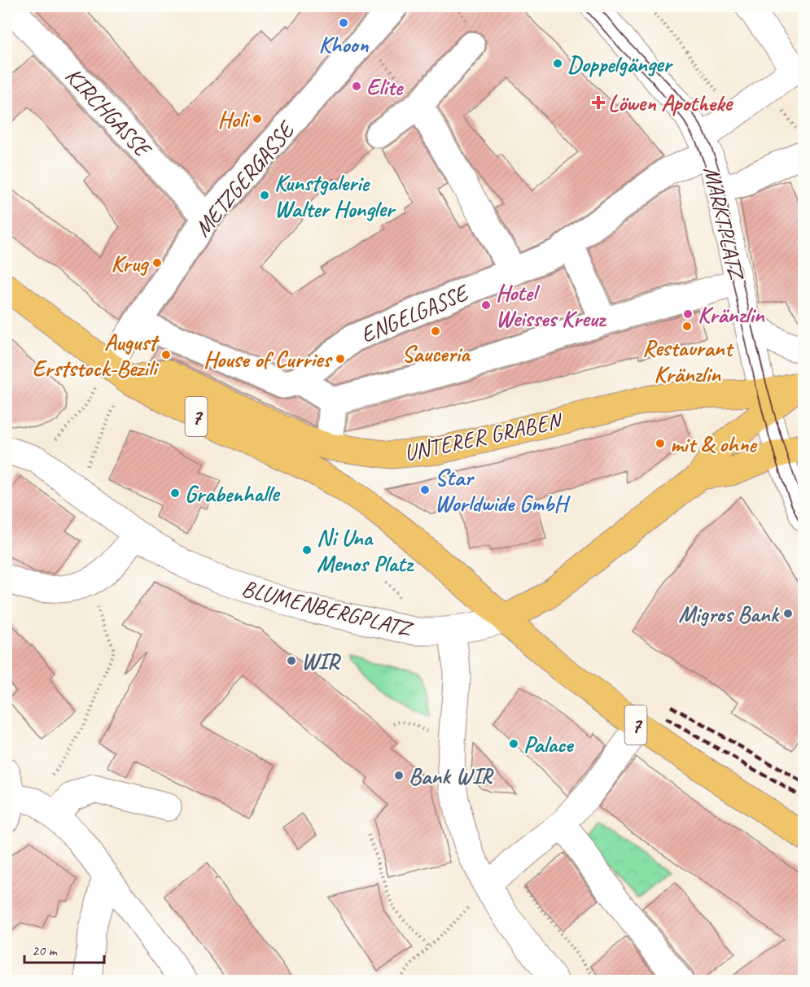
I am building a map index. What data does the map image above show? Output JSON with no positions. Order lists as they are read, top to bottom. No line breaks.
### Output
{"streets":{"main road":["7","UNTERER GRABEN","BLUMENBERGPLATZ"],"street":["KIRCHGASSE","METZGERGASSE","MARKTPLATZ","ENGELGASSE"]},"crossings":[["KIRCHGASSE","METZGERGASSE"],["METZGERGASSE","7"],["METZGERGASSE","UNTERER GRABEN"],["MARKTPLATZ","ENGELGASSE"],["MARKTPLATZ","UNTERER GRABEN"],["7","UNTERER GRABEN"],["7","BLUMENBERGPLATZ"]],"places":{"other":["Khoon","Doppelgänger","Elite","Holi","Kunstgalerie Walter Hongler","Krug","Hotel Weisses Kreuz","Kränzlin","Restaurant Kränzlin","Sauceria","August Erststock-Bezili","House of Curries","mit & ohne","Star Worldwide GmbH","Grabenhalle","Ni Una Menos Platz","Migros Bank","WIR","Palace","Bank WIR"],"health":["Löwen Apotheke"]},"scale_bar":"20 m"}
